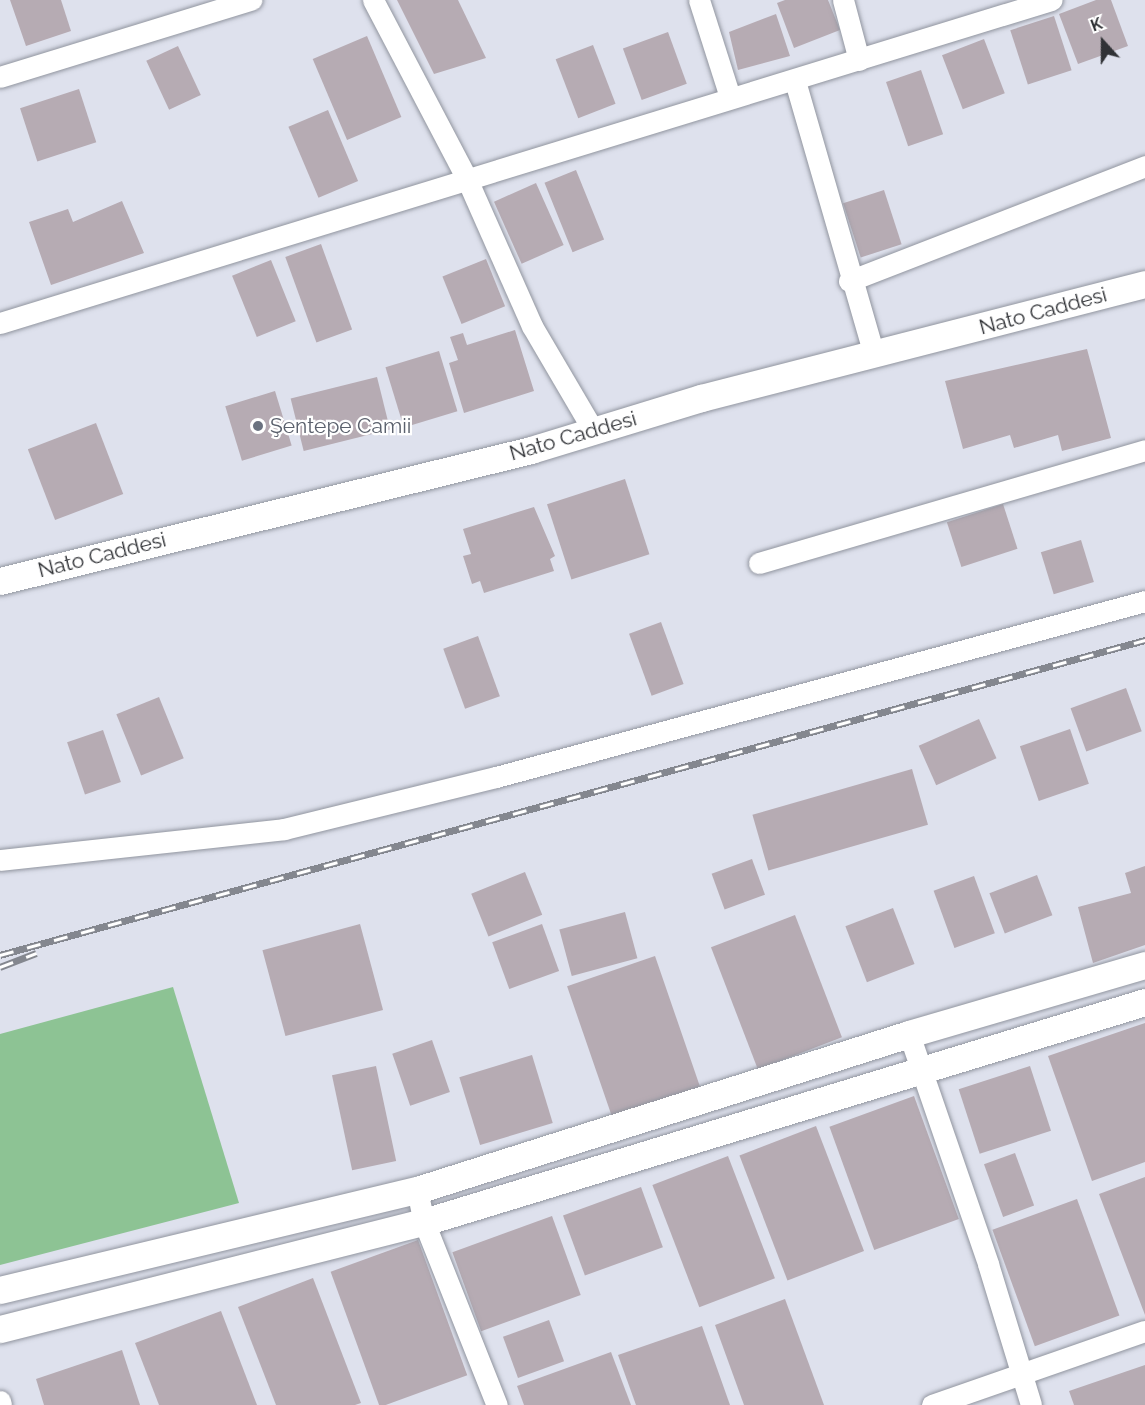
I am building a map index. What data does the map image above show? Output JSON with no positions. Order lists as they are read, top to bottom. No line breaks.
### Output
{"streets":{"street":["Nato Caddesi"]},"places":["Şentepe Camii"],"north":"top"}
